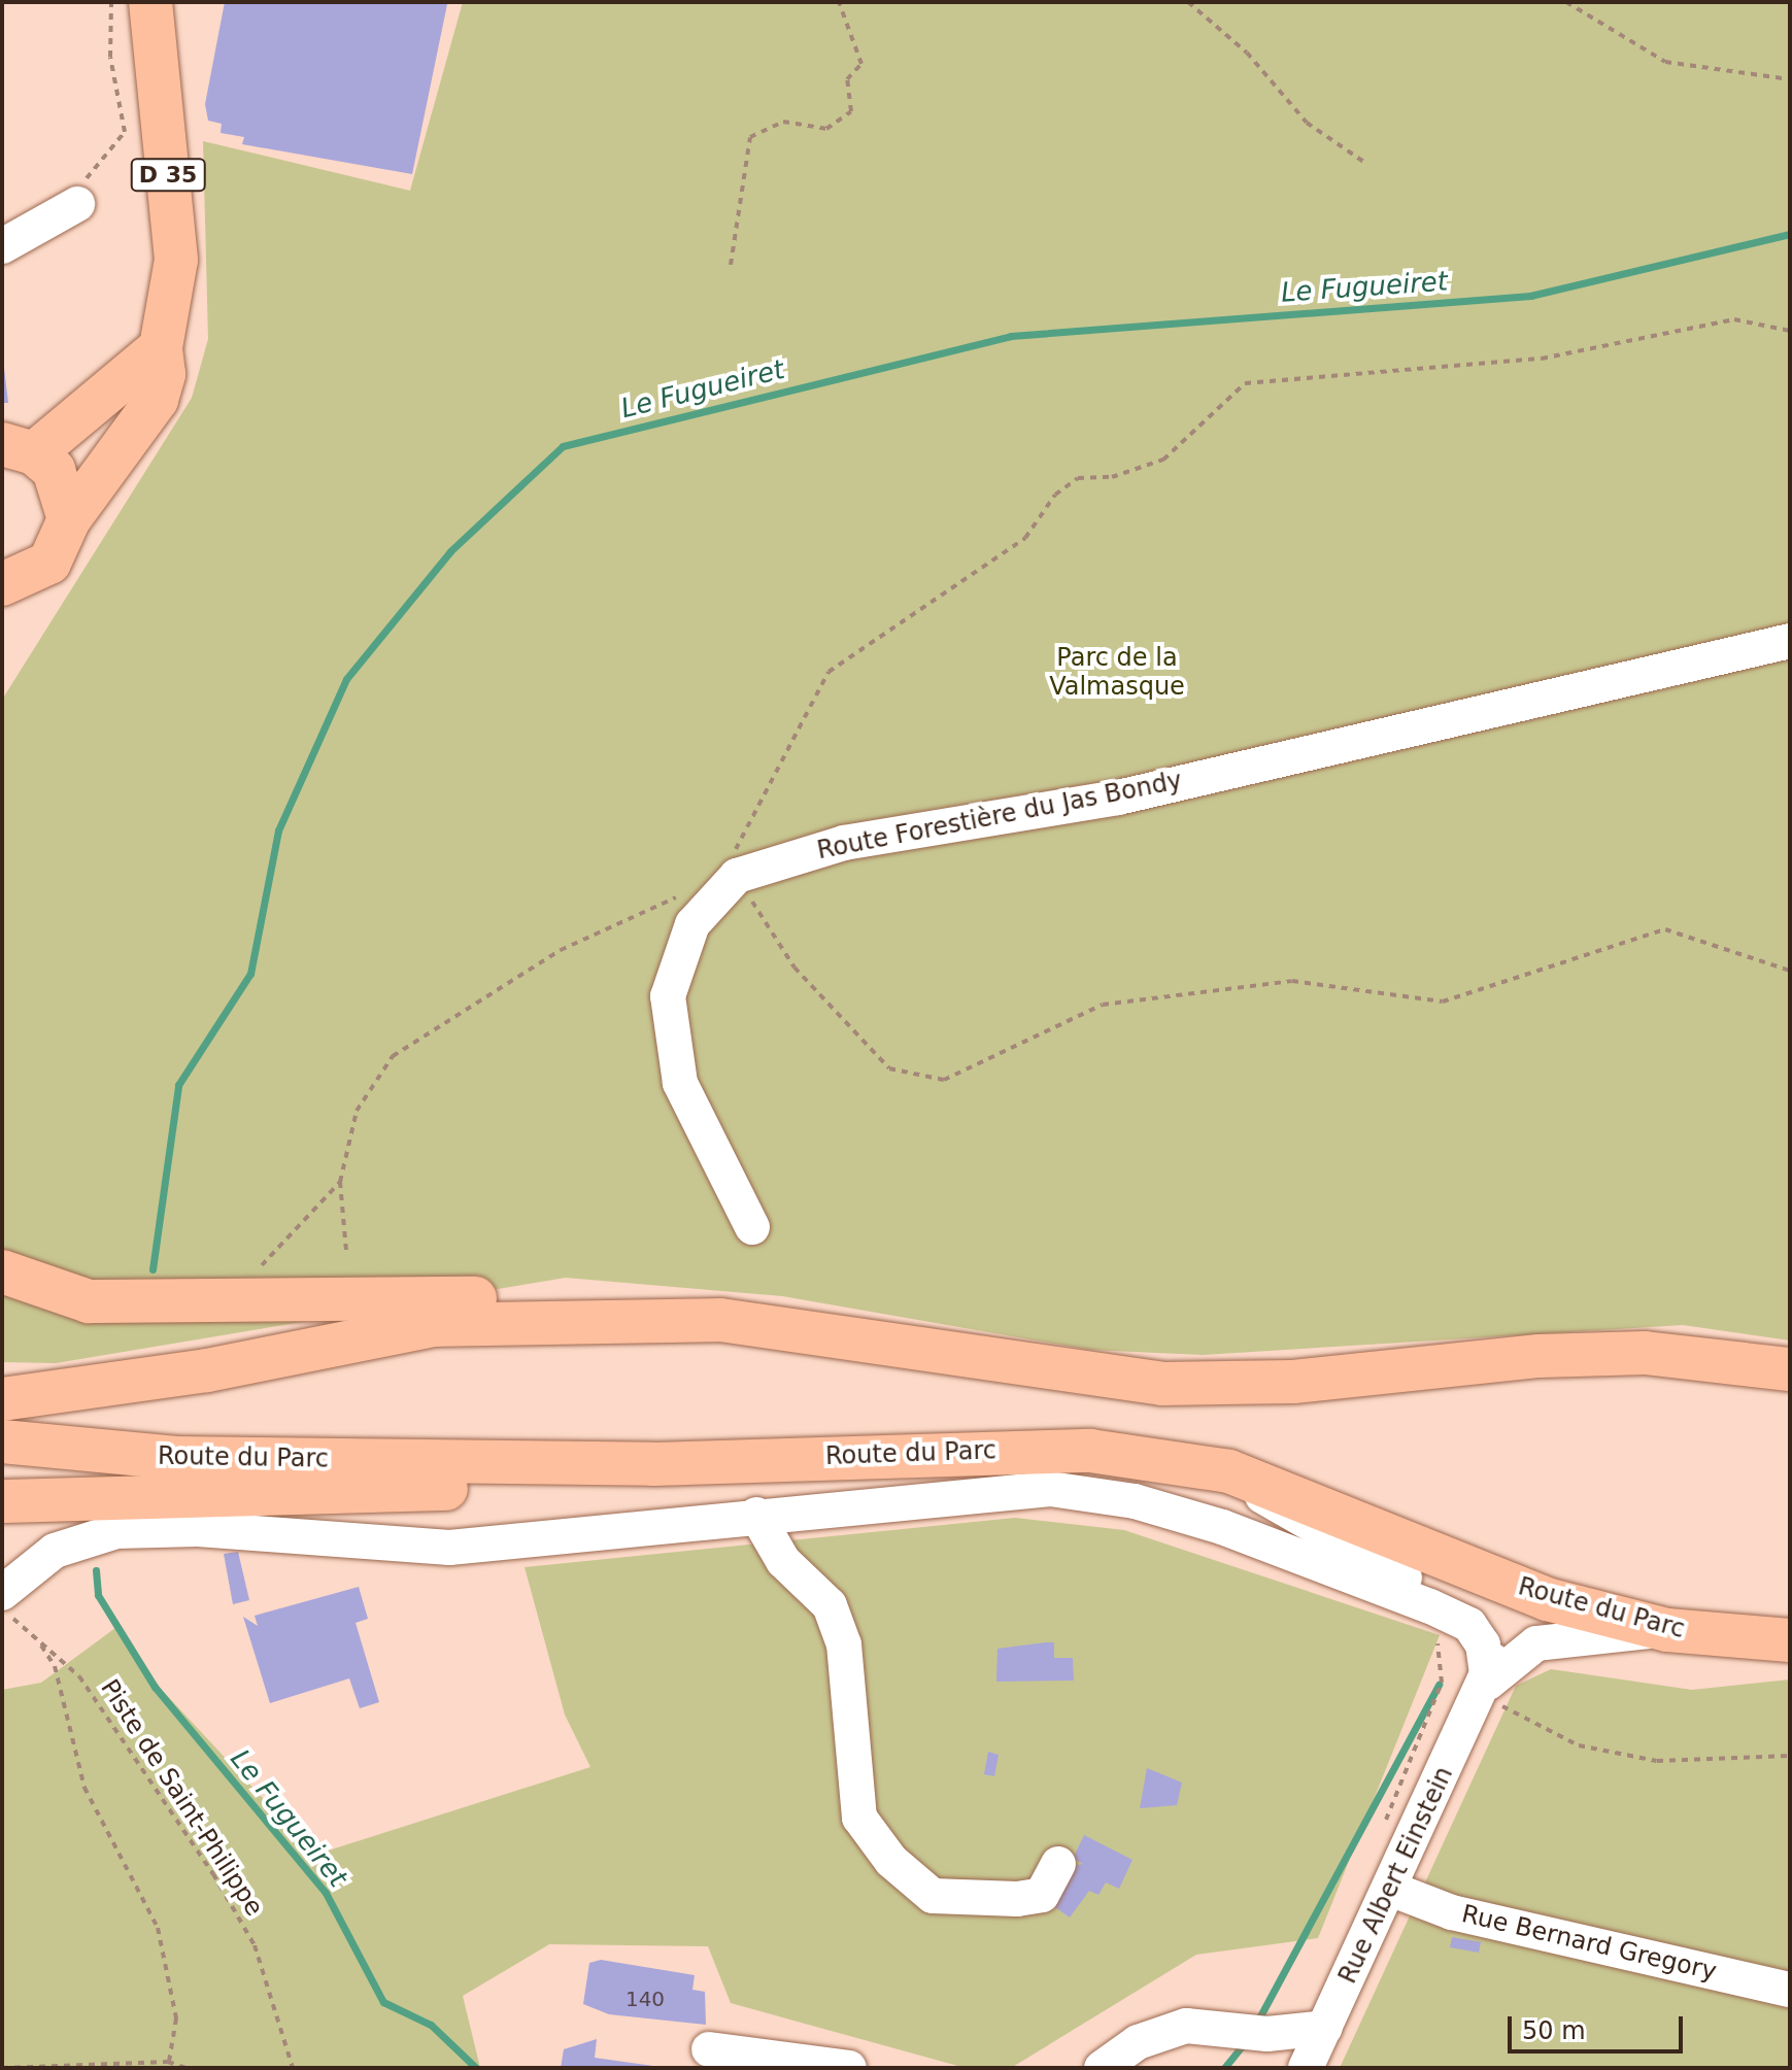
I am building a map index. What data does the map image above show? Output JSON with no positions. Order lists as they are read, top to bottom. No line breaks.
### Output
{"streets":{"main road":["D 35","Route du Parc"],"street":["Route Forestière du Jas Bondy","Rue Albert Einstein","Rue Bernard Gregory"],"path":["Piste de Saint-Philippe"]},"crossings":[["Route du Parc","Piste de Saint-Philippe"],["Route du Parc","Rue Albert Einstein"],["Rue Albert Einstein","Rue Bernard Gregory"]],"water":["Le Fugueiret"],"parks":["Parc de la Valmasque"],"house_numbers":["140"],"scale_bar":"50 m"}
